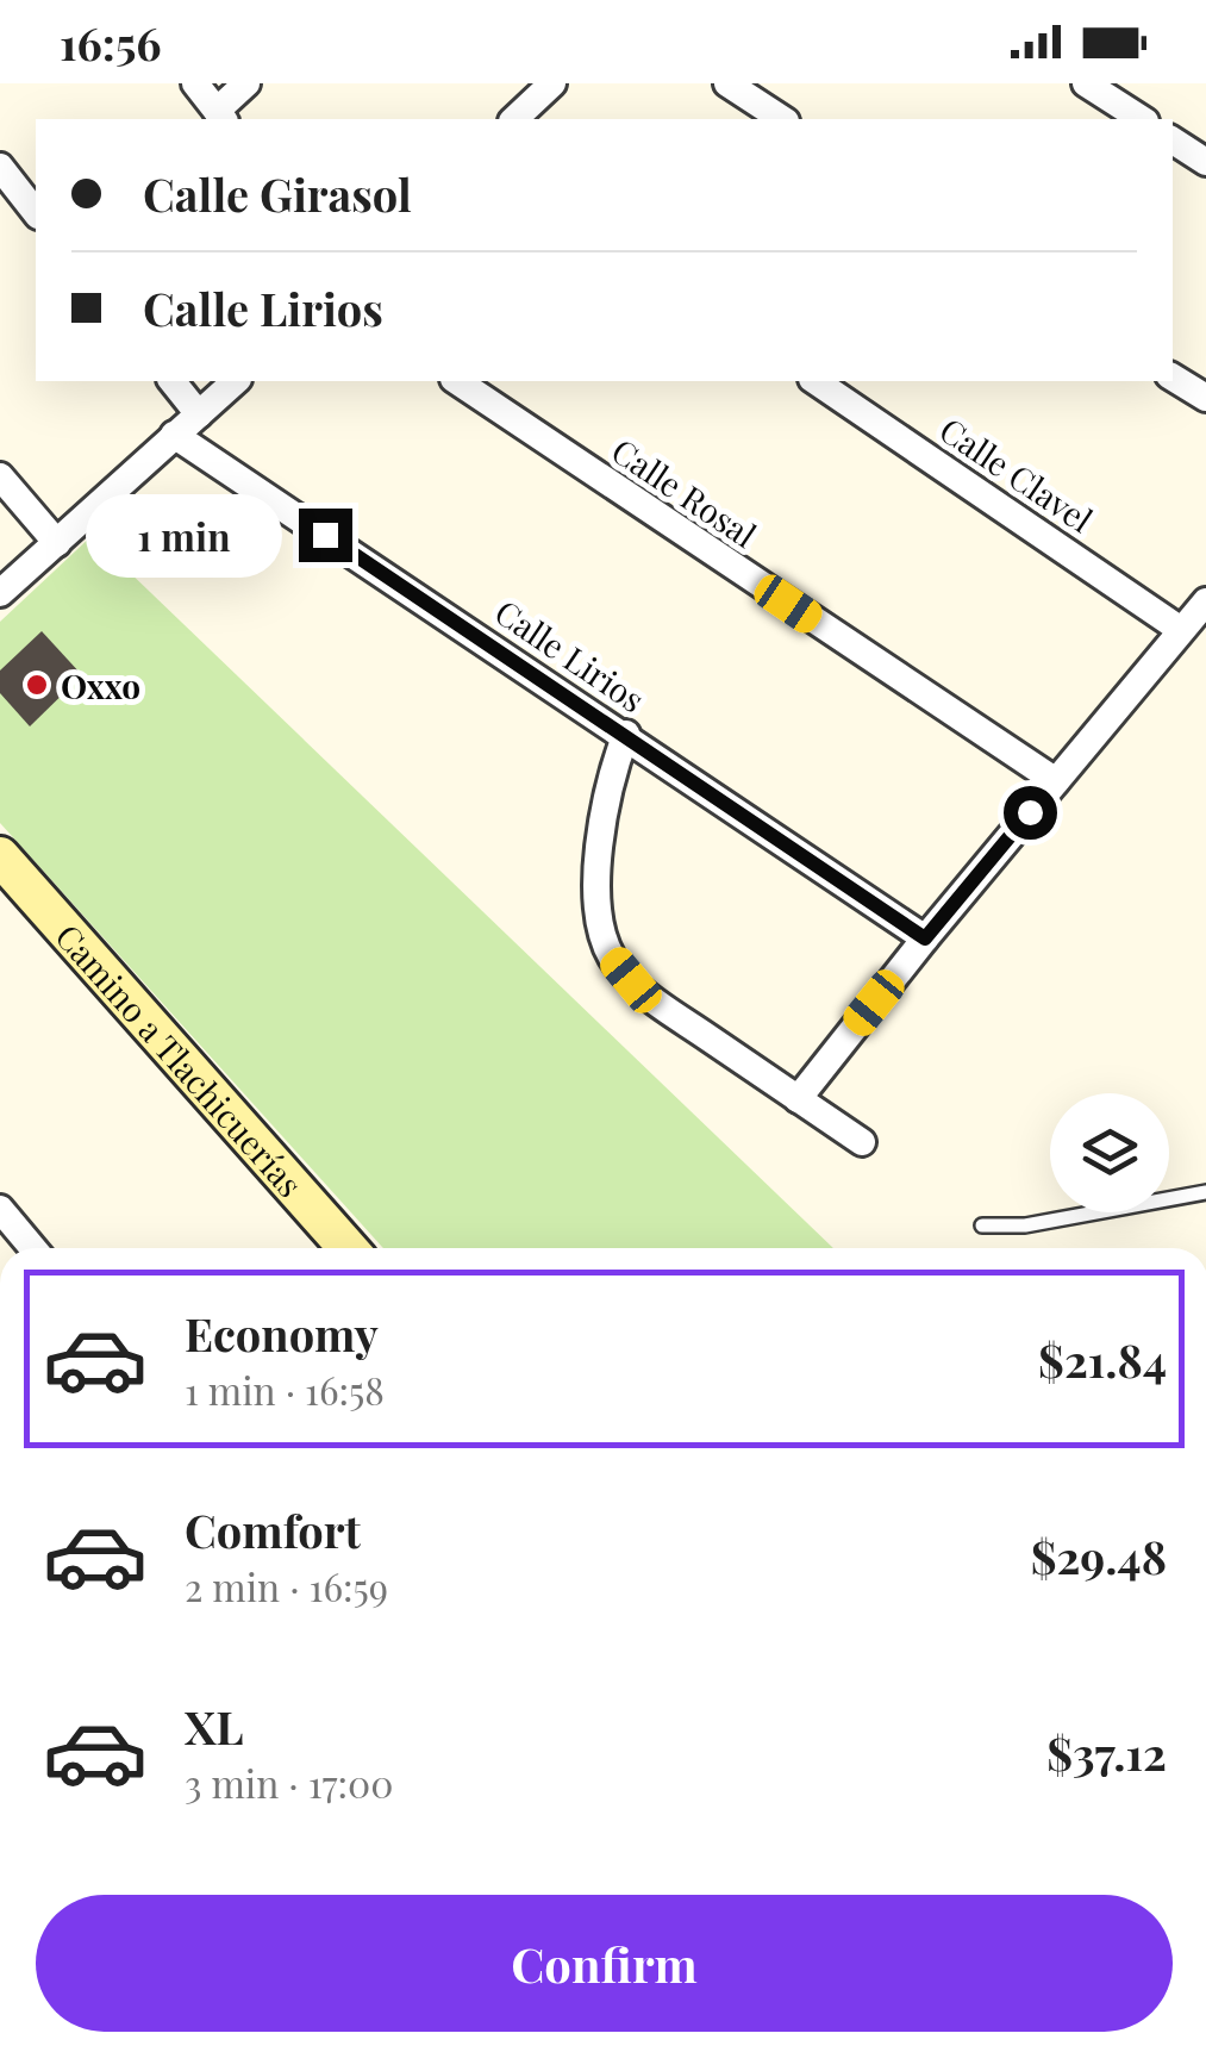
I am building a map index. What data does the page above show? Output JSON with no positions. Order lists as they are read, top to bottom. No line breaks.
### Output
{"streets":{"street":["Calle Clavel","Calle Rosal","Calle Lirios","Camino a Tlachicuerías"]},"places":["Oxxo"],"page":{"status":"16:56","banner":["Calle Girasol","Calle Lirios"],"bubble":"1 min","list":[{"name":"Economy","note":"1 min · 16:58","value":"$21.84"},{"name":"Comfort","note":"2 min · 16:59","value":"$29.48"},{"name":"XL","note":"3 min · 17:00","value":"$37.12"}],"buttons":"Confirm"}}
